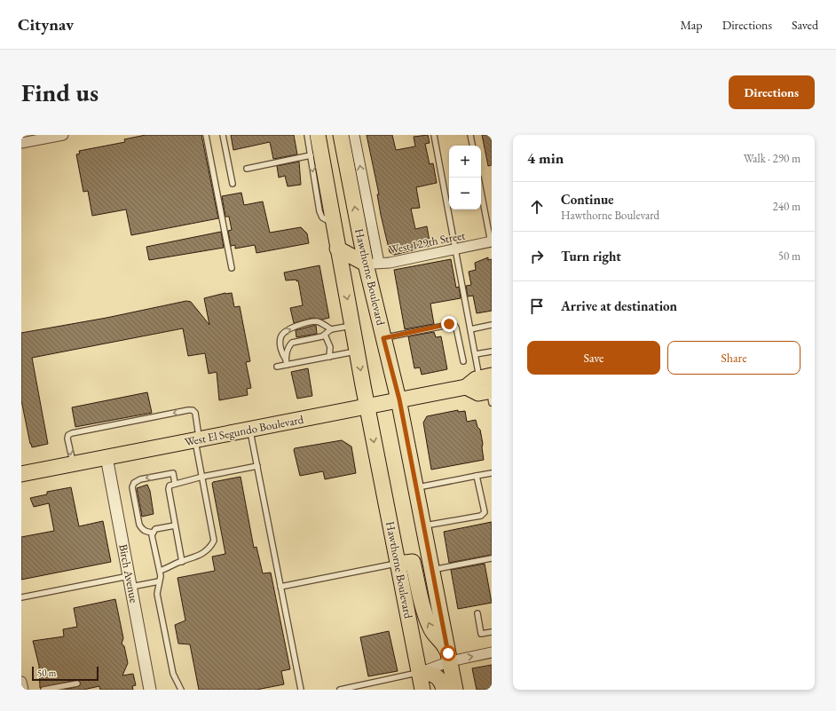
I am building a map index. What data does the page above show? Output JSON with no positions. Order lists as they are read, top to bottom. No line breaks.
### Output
{"streets":{"main road":["Hawthorne Boulevard","West El Segundo Boulevard"],"street":["West 129th Street","Birch Avenue"]},"crossings":[["West 129th Street","Hawthorne Boulevard"],["Hawthorne Boulevard","West El Segundo Boulevard"],["West El Segundo Boulevard","Birch Avenue"]],"scale_bar":"50 m","page":{"header":"Citynav","nav":["Map","Directions","Saved"],"buttons":["Directions",["Save","Share"]],"title":"Find us","heading":["4 min","Walk · 290 m"],"map_buttons":["+","−"],"list":[["Continue","Hawthorne Boulevard","240 m"],["Turn right","50 m"],"Arrive at destination"],"scale":"50 m"}}
